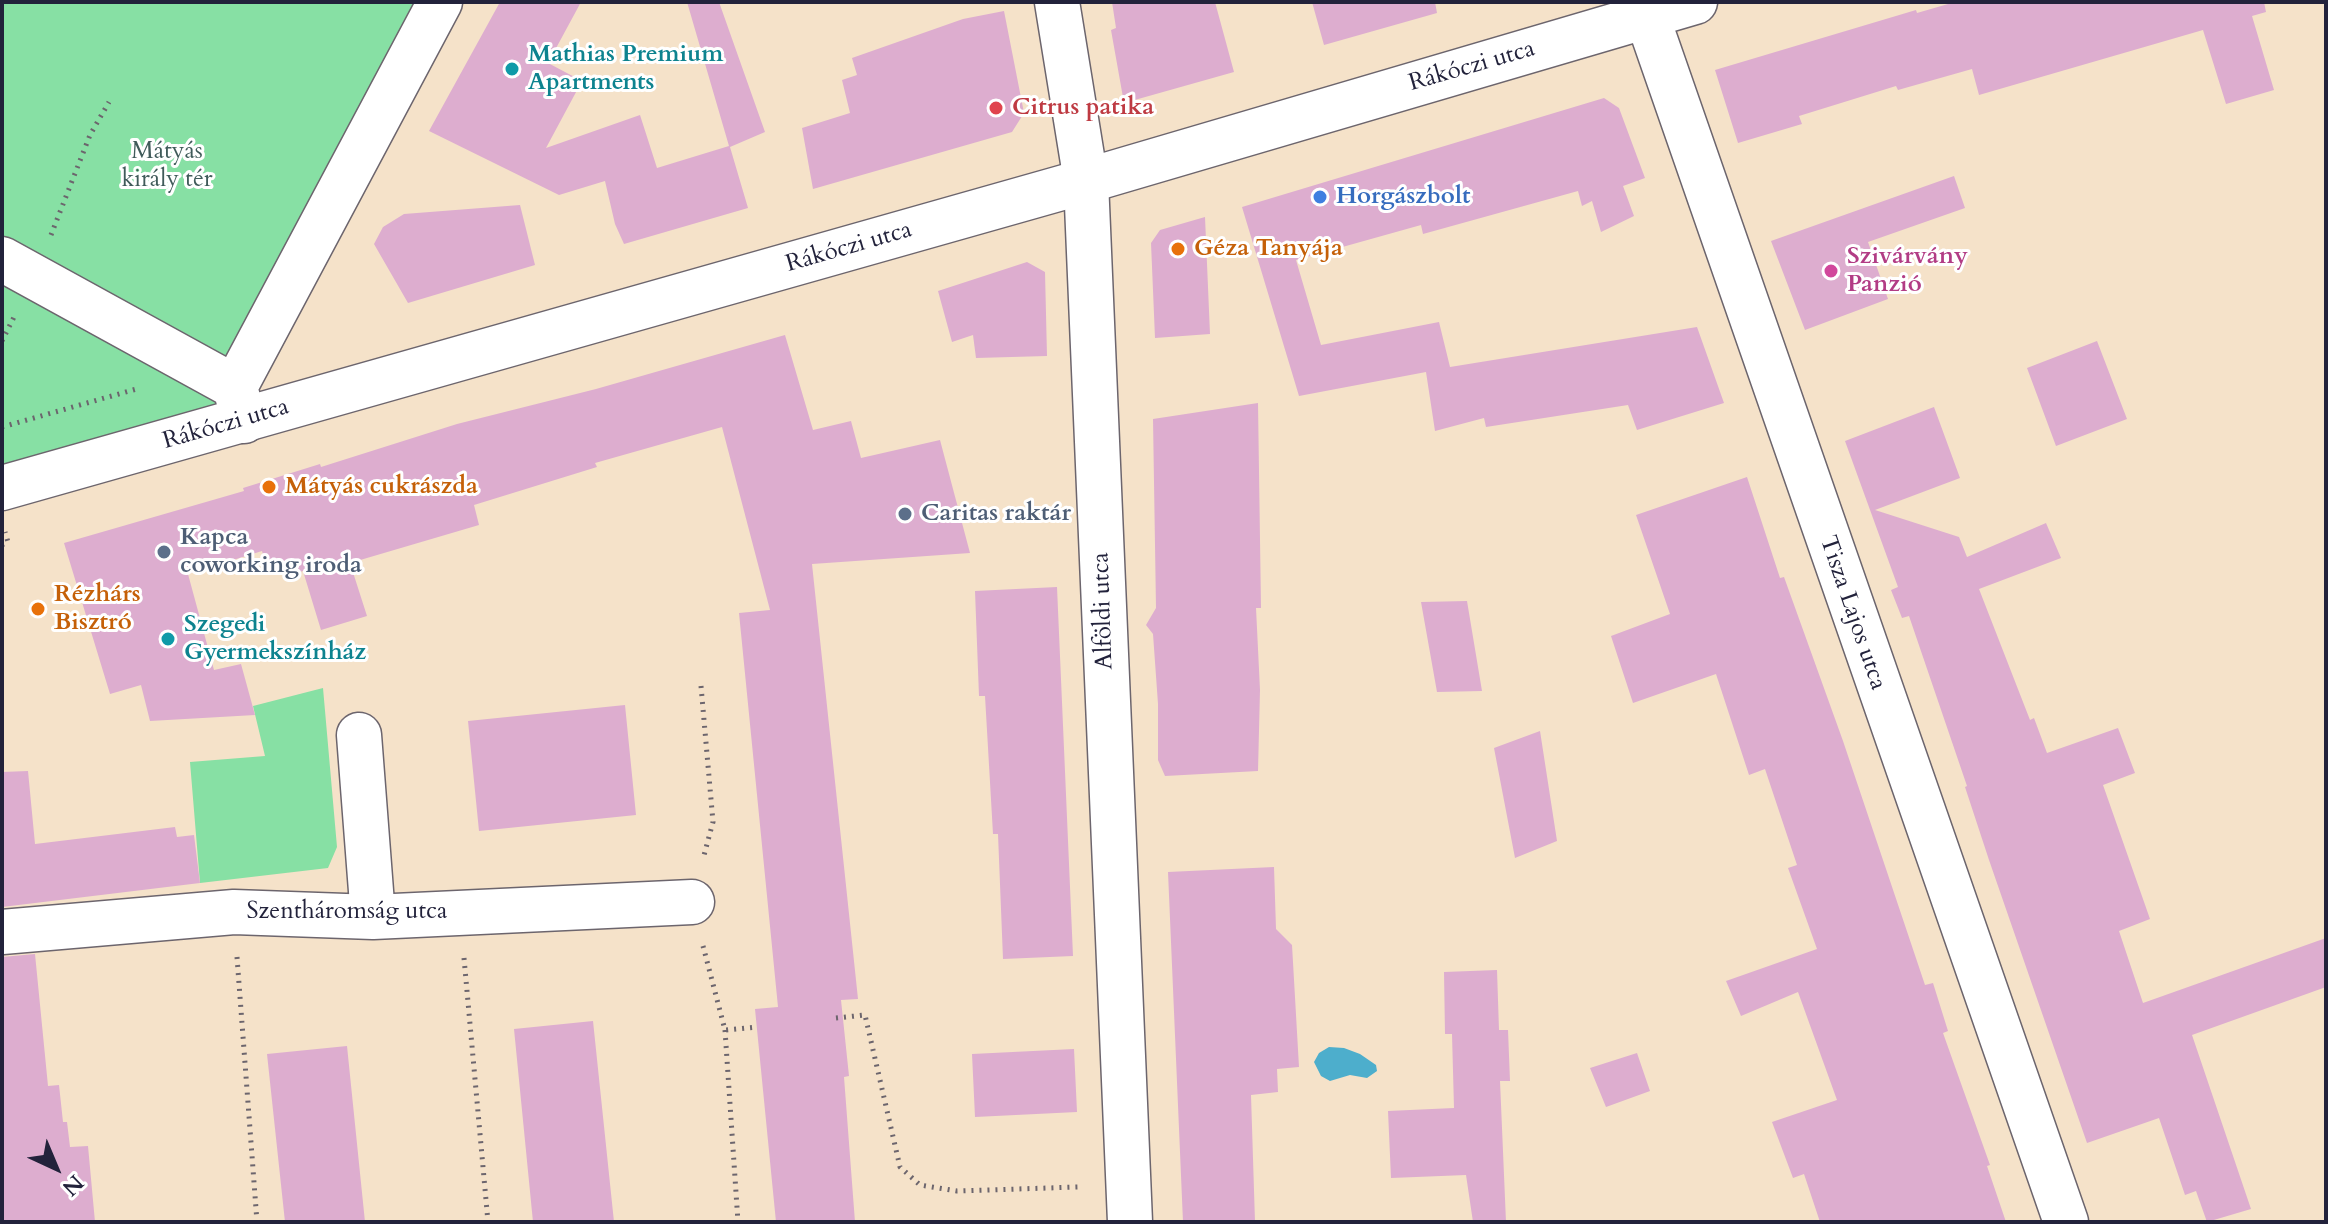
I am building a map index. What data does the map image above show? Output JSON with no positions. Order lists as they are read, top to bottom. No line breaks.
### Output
{"streets":{"street":["Rákóczi utca","Alföldi utca","Tisza Lajos utca","Szentháromság utca"]},"crossings":[["Rákóczi utca","Alföldi utca"],["Rákóczi utca","Tisza Lajos utca"]],"parks":["Mátyás király tér"],"places":["Mathias Premium Apartments","Citrus patika","Horgászbolt","Géza Tanyája","Szivárvány Panzió","Mátyás cukrászda","Caritas raktár","Kapca coworking iroda","Rézhárs Bisztró","Szegedi Gyermekszínház"],"north":"bottom right"}
